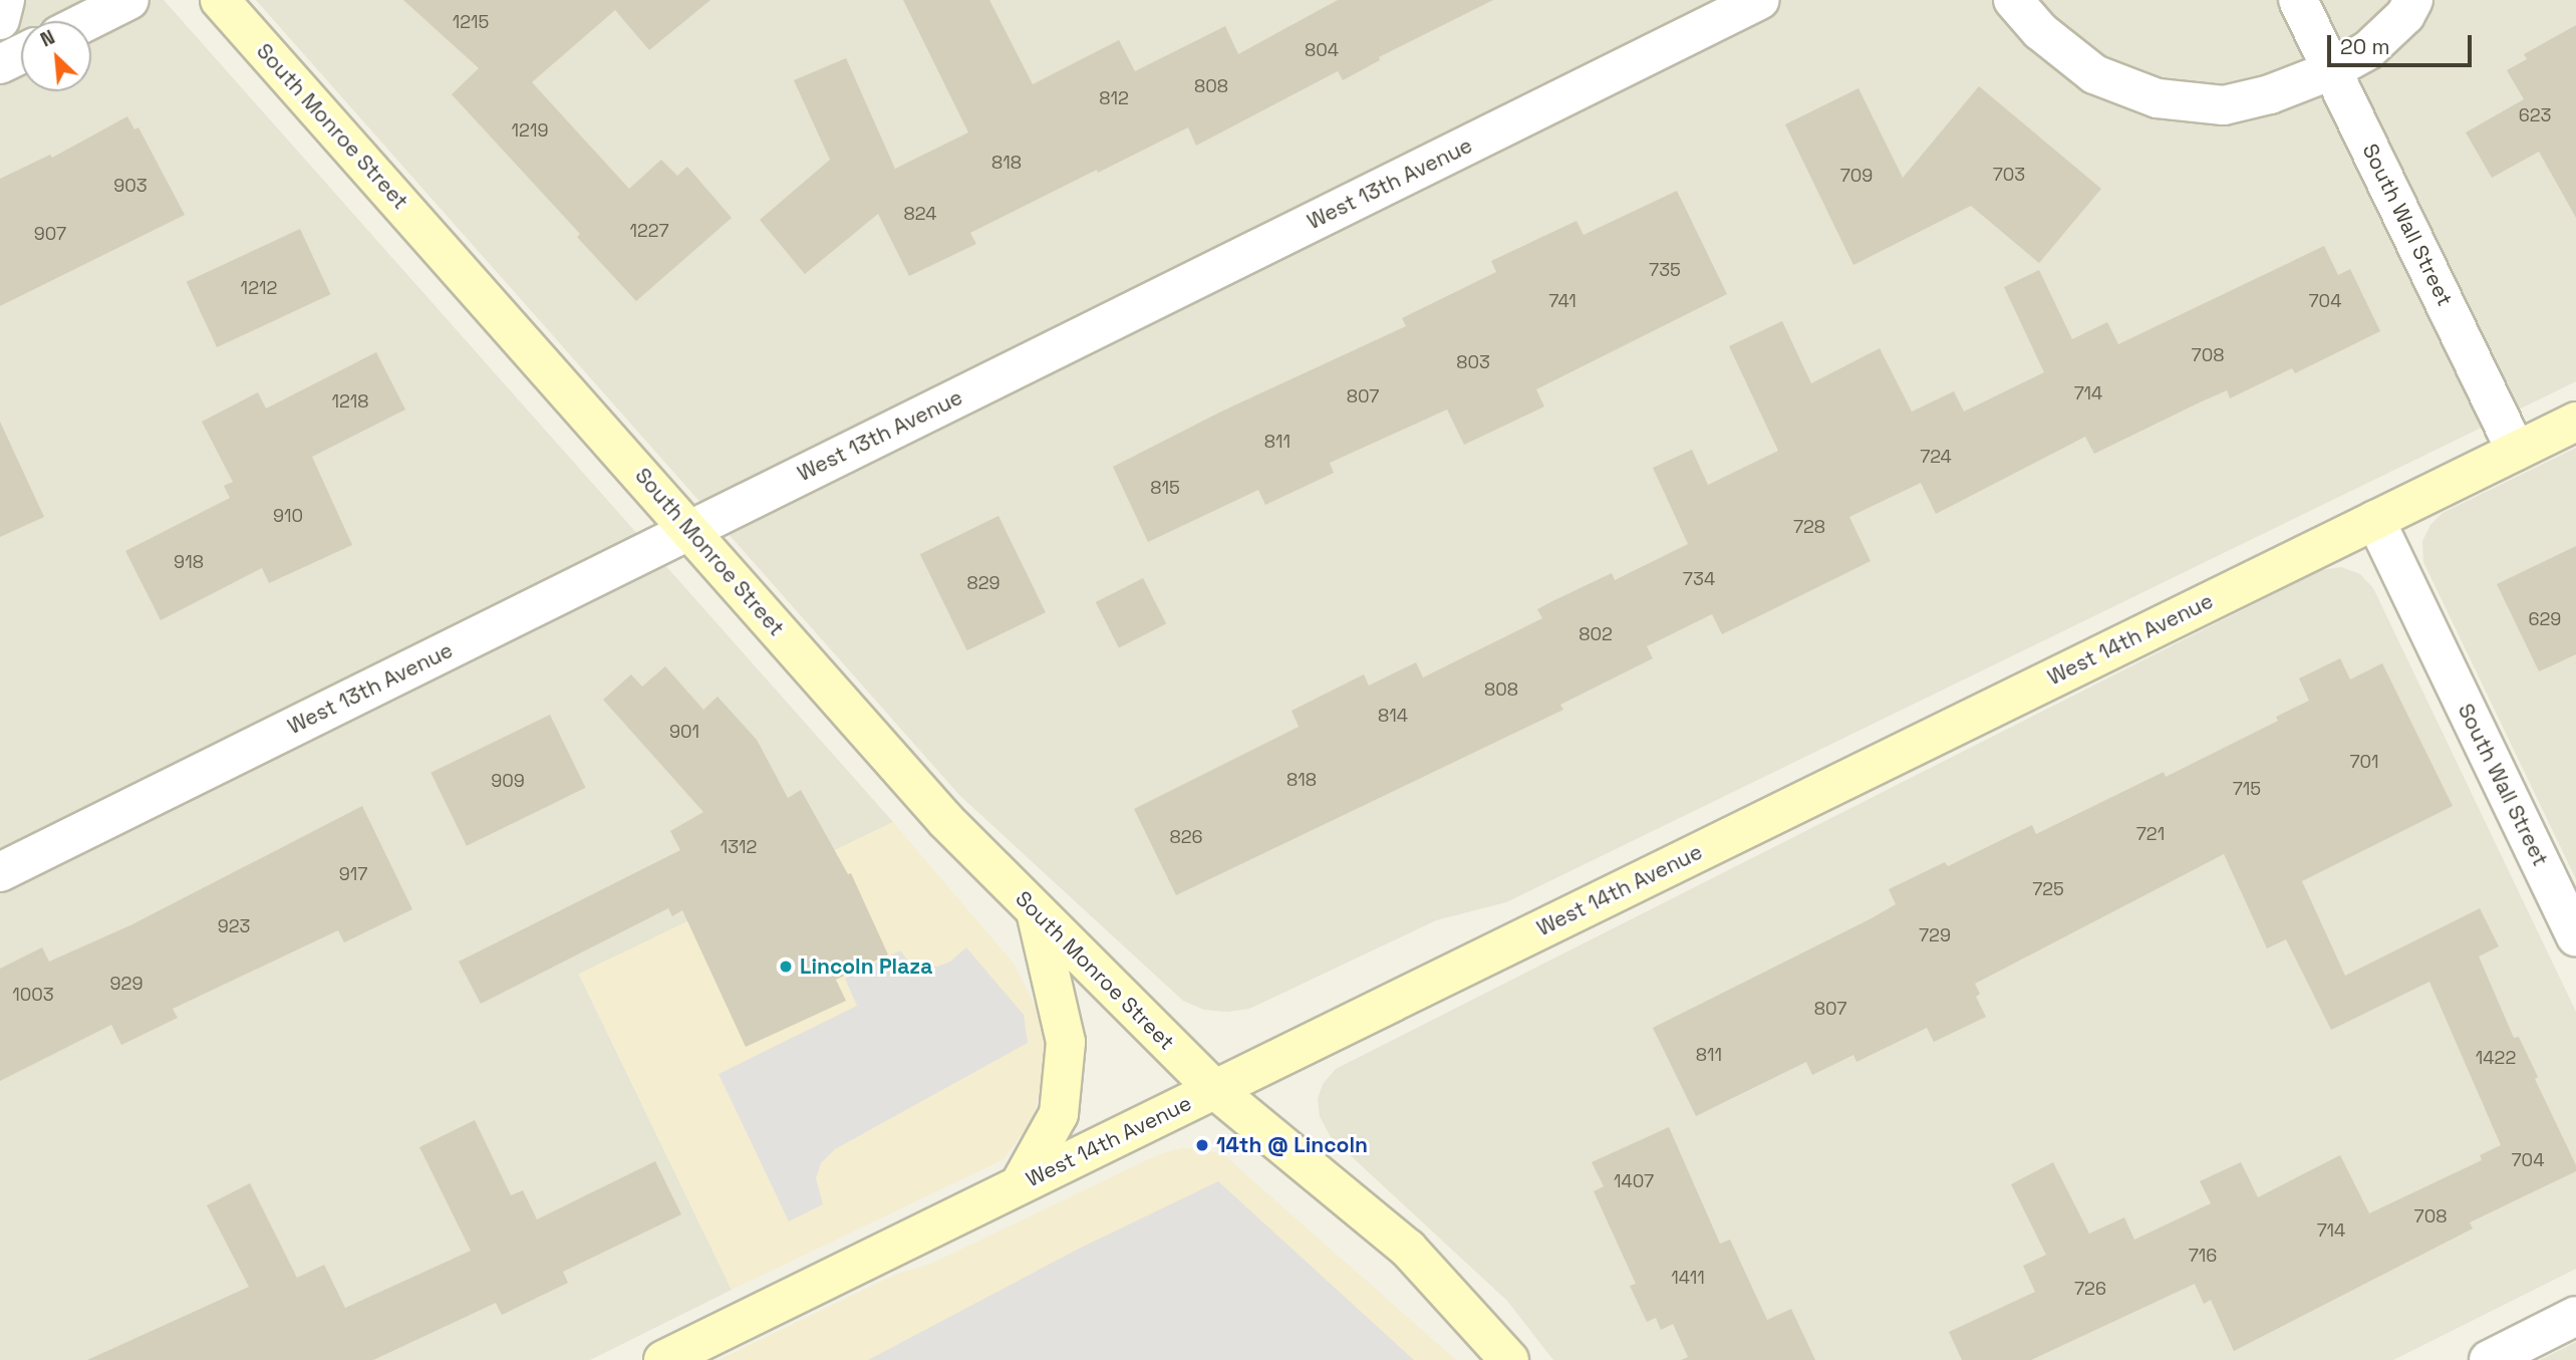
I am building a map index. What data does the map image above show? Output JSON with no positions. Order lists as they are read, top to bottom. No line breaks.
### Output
{"streets":{"street":["South Monroe Street","West 13th Avenue","South Wall Street","West 14th Avenue"]},"crossings":[["South Monroe Street","West 13th Avenue"],["South Monroe Street","West 14th Avenue"],["South Wall Street","West 14th Avenue"]],"places":["Lincoln Plaza","14th @ Lincoln"],"house_numbers":["1215","804","808","812","623","1219","818","703","709","903","824","1227","907","735","1212","741","704","708","803","714","807","1218","811","724","815","910","728","918","734","829","629","802","808","814","901","701","818","909","715","721","826","1312","917","725","923","729","929","1003","807","811","1422","704","1407","708","714","716","1411","726"],"scale_bar":"20 m","north":"top left"}
